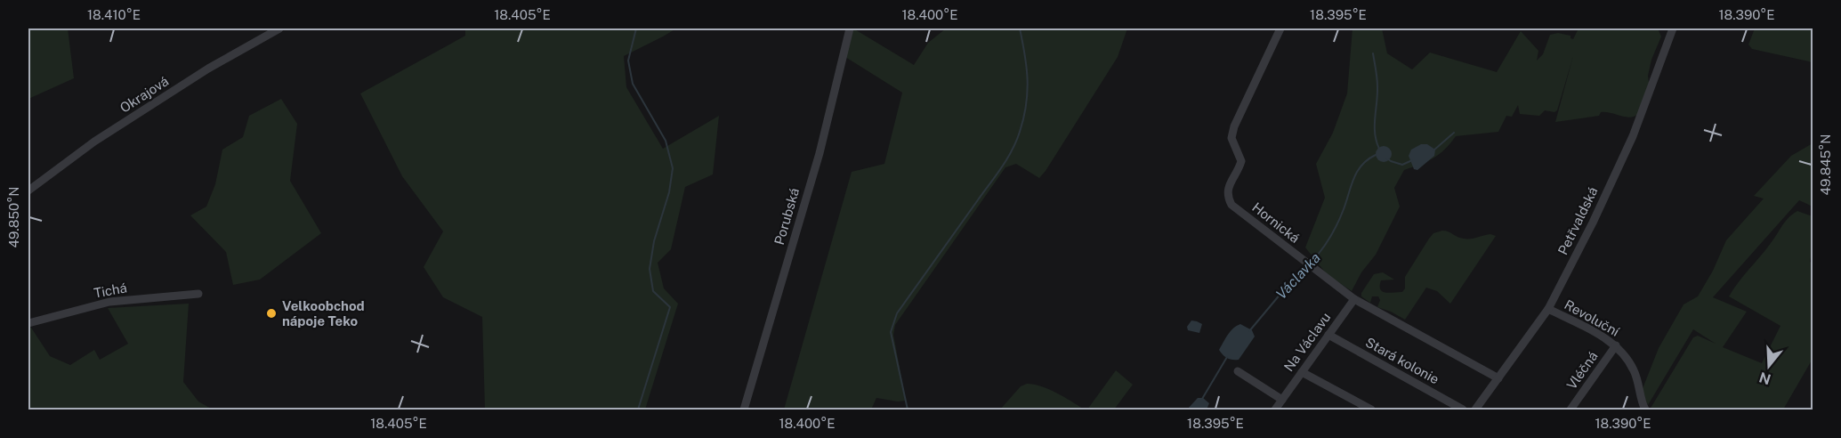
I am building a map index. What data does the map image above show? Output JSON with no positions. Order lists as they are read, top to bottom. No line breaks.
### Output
{"streets":{"street":["Okrajová","Porubská","Petřvaldská","Hornická","Tichá","Revoluční","Na Václavu","Stará kolonie","Vléčná"]},"crossings":[["Petřvaldská","Hornická"],["Petřvaldská","Revoluční"],["Hornická","Na Václavu"],["Revoluční","Vléčná"],["Na Václavu","Stará kolonie"]],"water":["Václavka"],"places":["Velkoobchod nápoje Teko"],"north":"bottom","coordinates":["18.410°E","18.405°E","18.400°E","18.395°E","18.390°E","49.845°N","49.850°N"]}
